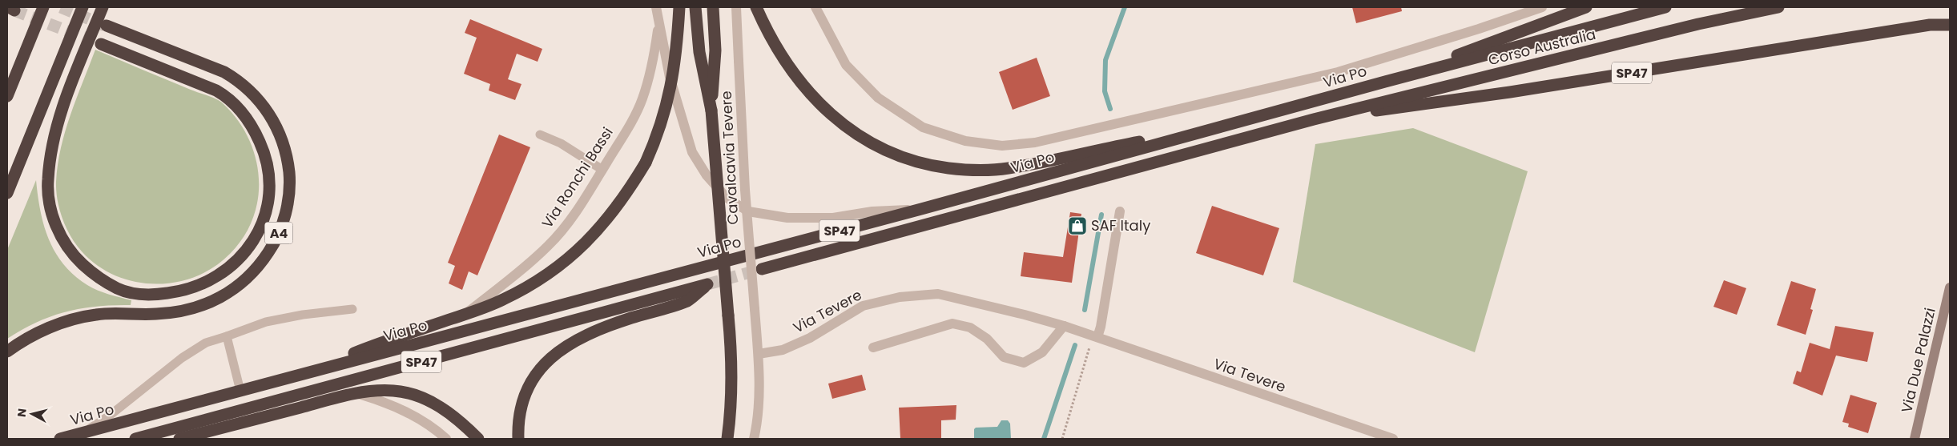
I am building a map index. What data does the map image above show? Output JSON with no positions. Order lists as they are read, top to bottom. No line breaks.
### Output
{"streets":{"highway":["Corso Australia","SP47","Via Po","A4"],"street":["Cavalcavia Tevere","Via Ronchi Bassi","Via Tevere","Via Due Palazzi"]},"crossings":[["Corso Australia","SP47"],["Corso Australia","Via Po"],["SP47","Via Po"],["Via Po","Via Ronchi Bassi"],["Cavalcavia Tevere","Via Tevere"]],"places":{"shop":["SAF Italy"]},"north":"left"}
